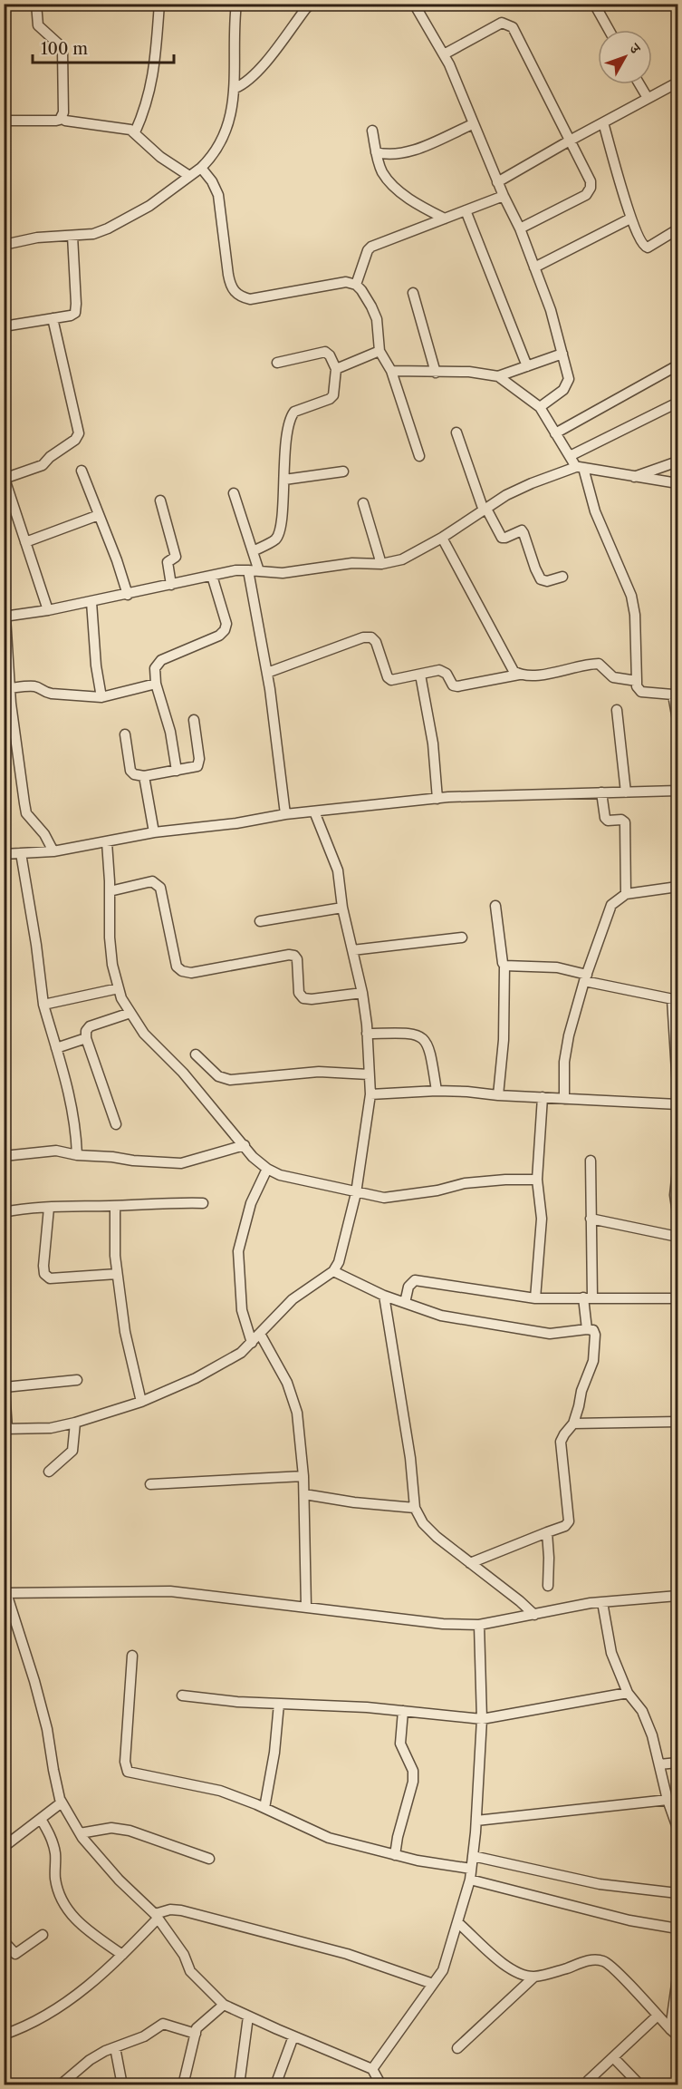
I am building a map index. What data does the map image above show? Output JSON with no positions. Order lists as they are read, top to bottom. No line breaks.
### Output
{"scale_bar":"100 m","north":"top right"}
